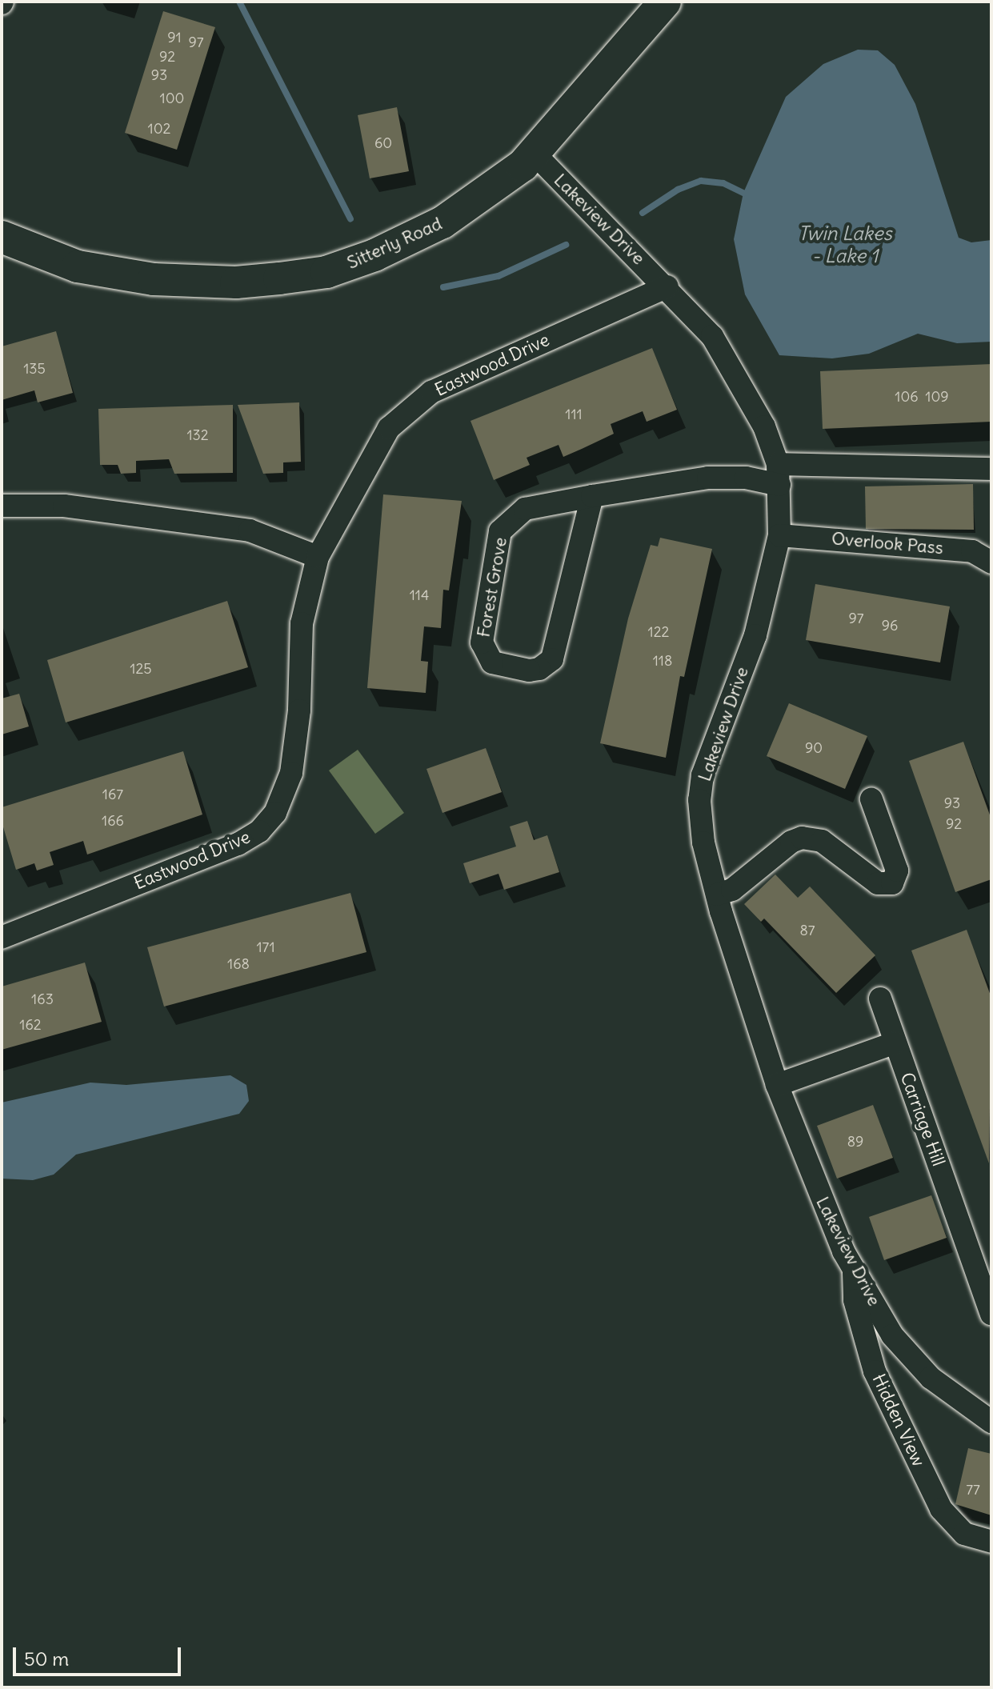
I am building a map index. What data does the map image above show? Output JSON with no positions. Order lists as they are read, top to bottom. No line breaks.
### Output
{"streets":{"street":["Lakeview Drive","Sitterly Road","Eastwood Drive","Overlook Pass","Forest Grove","Carriage Hill","Hidden View"]},"crossings":[["Lakeview Drive","Sitterly Road"],["Lakeview Drive","Eastwood Drive"],["Lakeview Drive","Overlook Pass"],["Lakeview Drive","Forest Grove"],["Lakeview Drive","Hidden View"]],"water":["Twin Lakes - Lake 1"],"house_numbers":["91","97","92","93","100","102","60","135","106","109","111","132","114","97","96","122","118","125","90","167","93","166","92","87","171","168","163","162","89","77"],"scale_bar":"50 m"}
